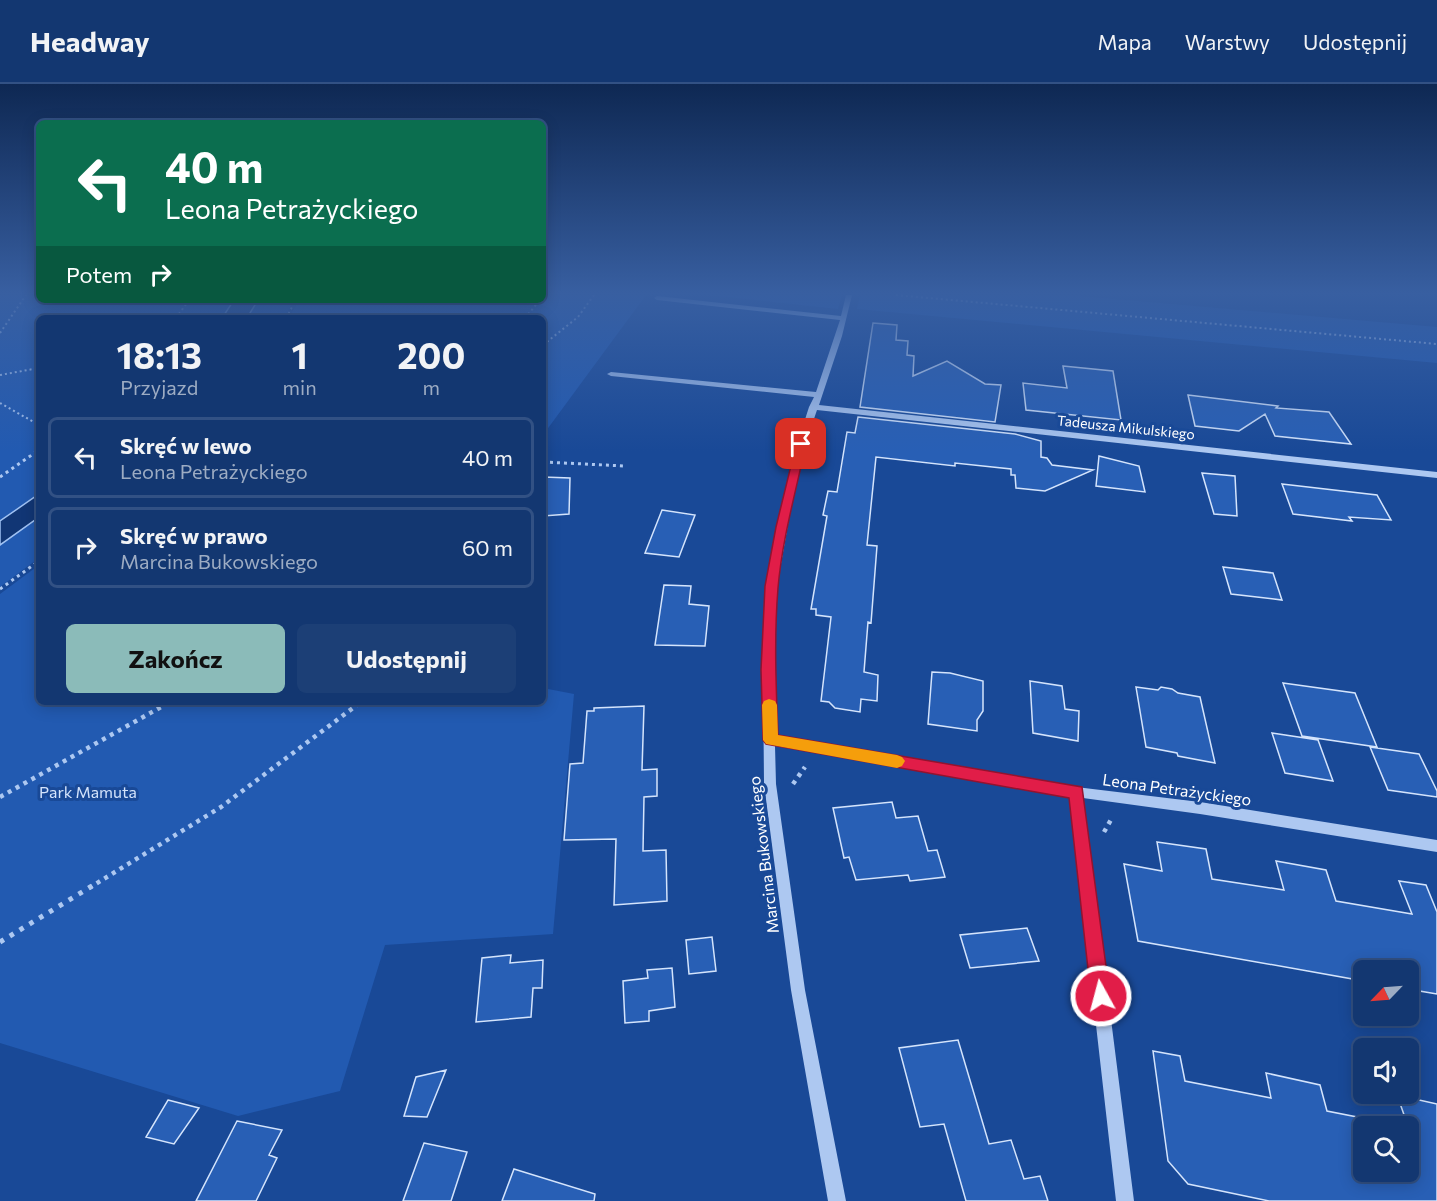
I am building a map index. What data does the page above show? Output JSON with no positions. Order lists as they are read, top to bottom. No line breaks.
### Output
{"streets":{"street":["Tadeusza Mikulskiego","Leona Petrażyckiego","Marcina Bukowskiego"]},"crossings":[["Tadeusza Mikulskiego","Marcina Bukowskiego"],["Leona Petrażyckiego","Marcina Bukowskiego"]],"parks":["Park Mamuta"],"north":"bottom left","page":{"header":"Headway","nav":["Mapa","Warstwy","Udostępnij"],"turn":["40 m","Leona Petrażyckiego"],"then":"Potem","eta":["18:13","Przyjazd","1","min","200","m"],"list":[{"name":"Skręć w lewo","note":"Leona Petrażyckiego","value":"40 m"},{"name":"Skręć w prawo","note":"Marcina Bukowskiego","value":"60 m"}],"buttons":["Zakończ","Udostępnij"]}}
